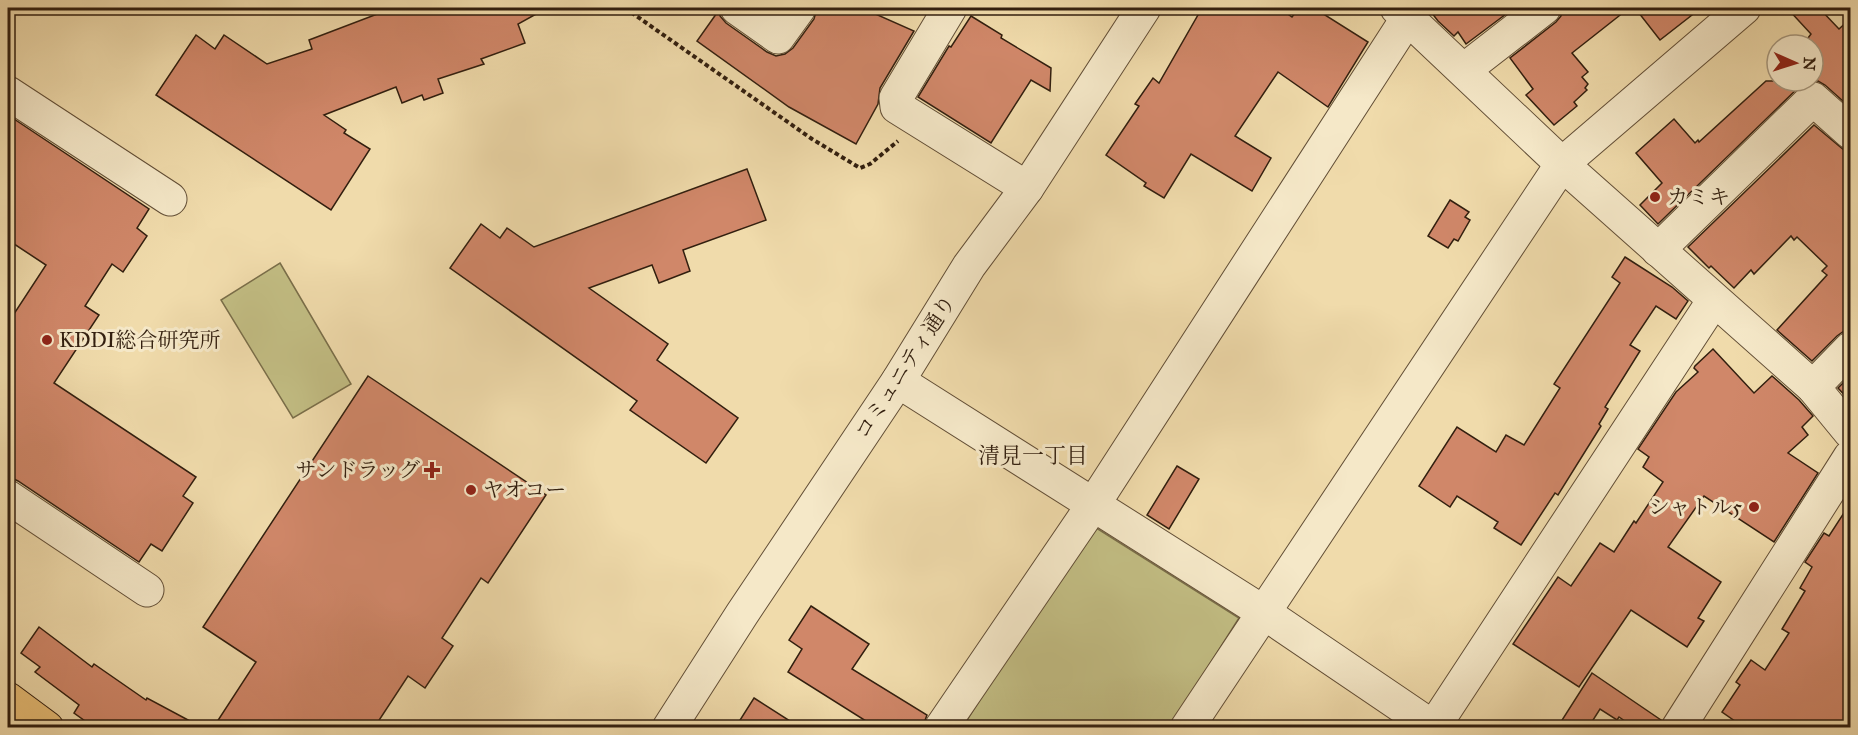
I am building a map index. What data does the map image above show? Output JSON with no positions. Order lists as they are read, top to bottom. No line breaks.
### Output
{"streets":{"street":["コミュニティ通り"]},"districts":["清見一丁目"],"places":{"other":["カミキ","KDDI総合研究所","ヤオコー","シャトル5"],"health":["サンドラッグ"]},"north":"right"}
